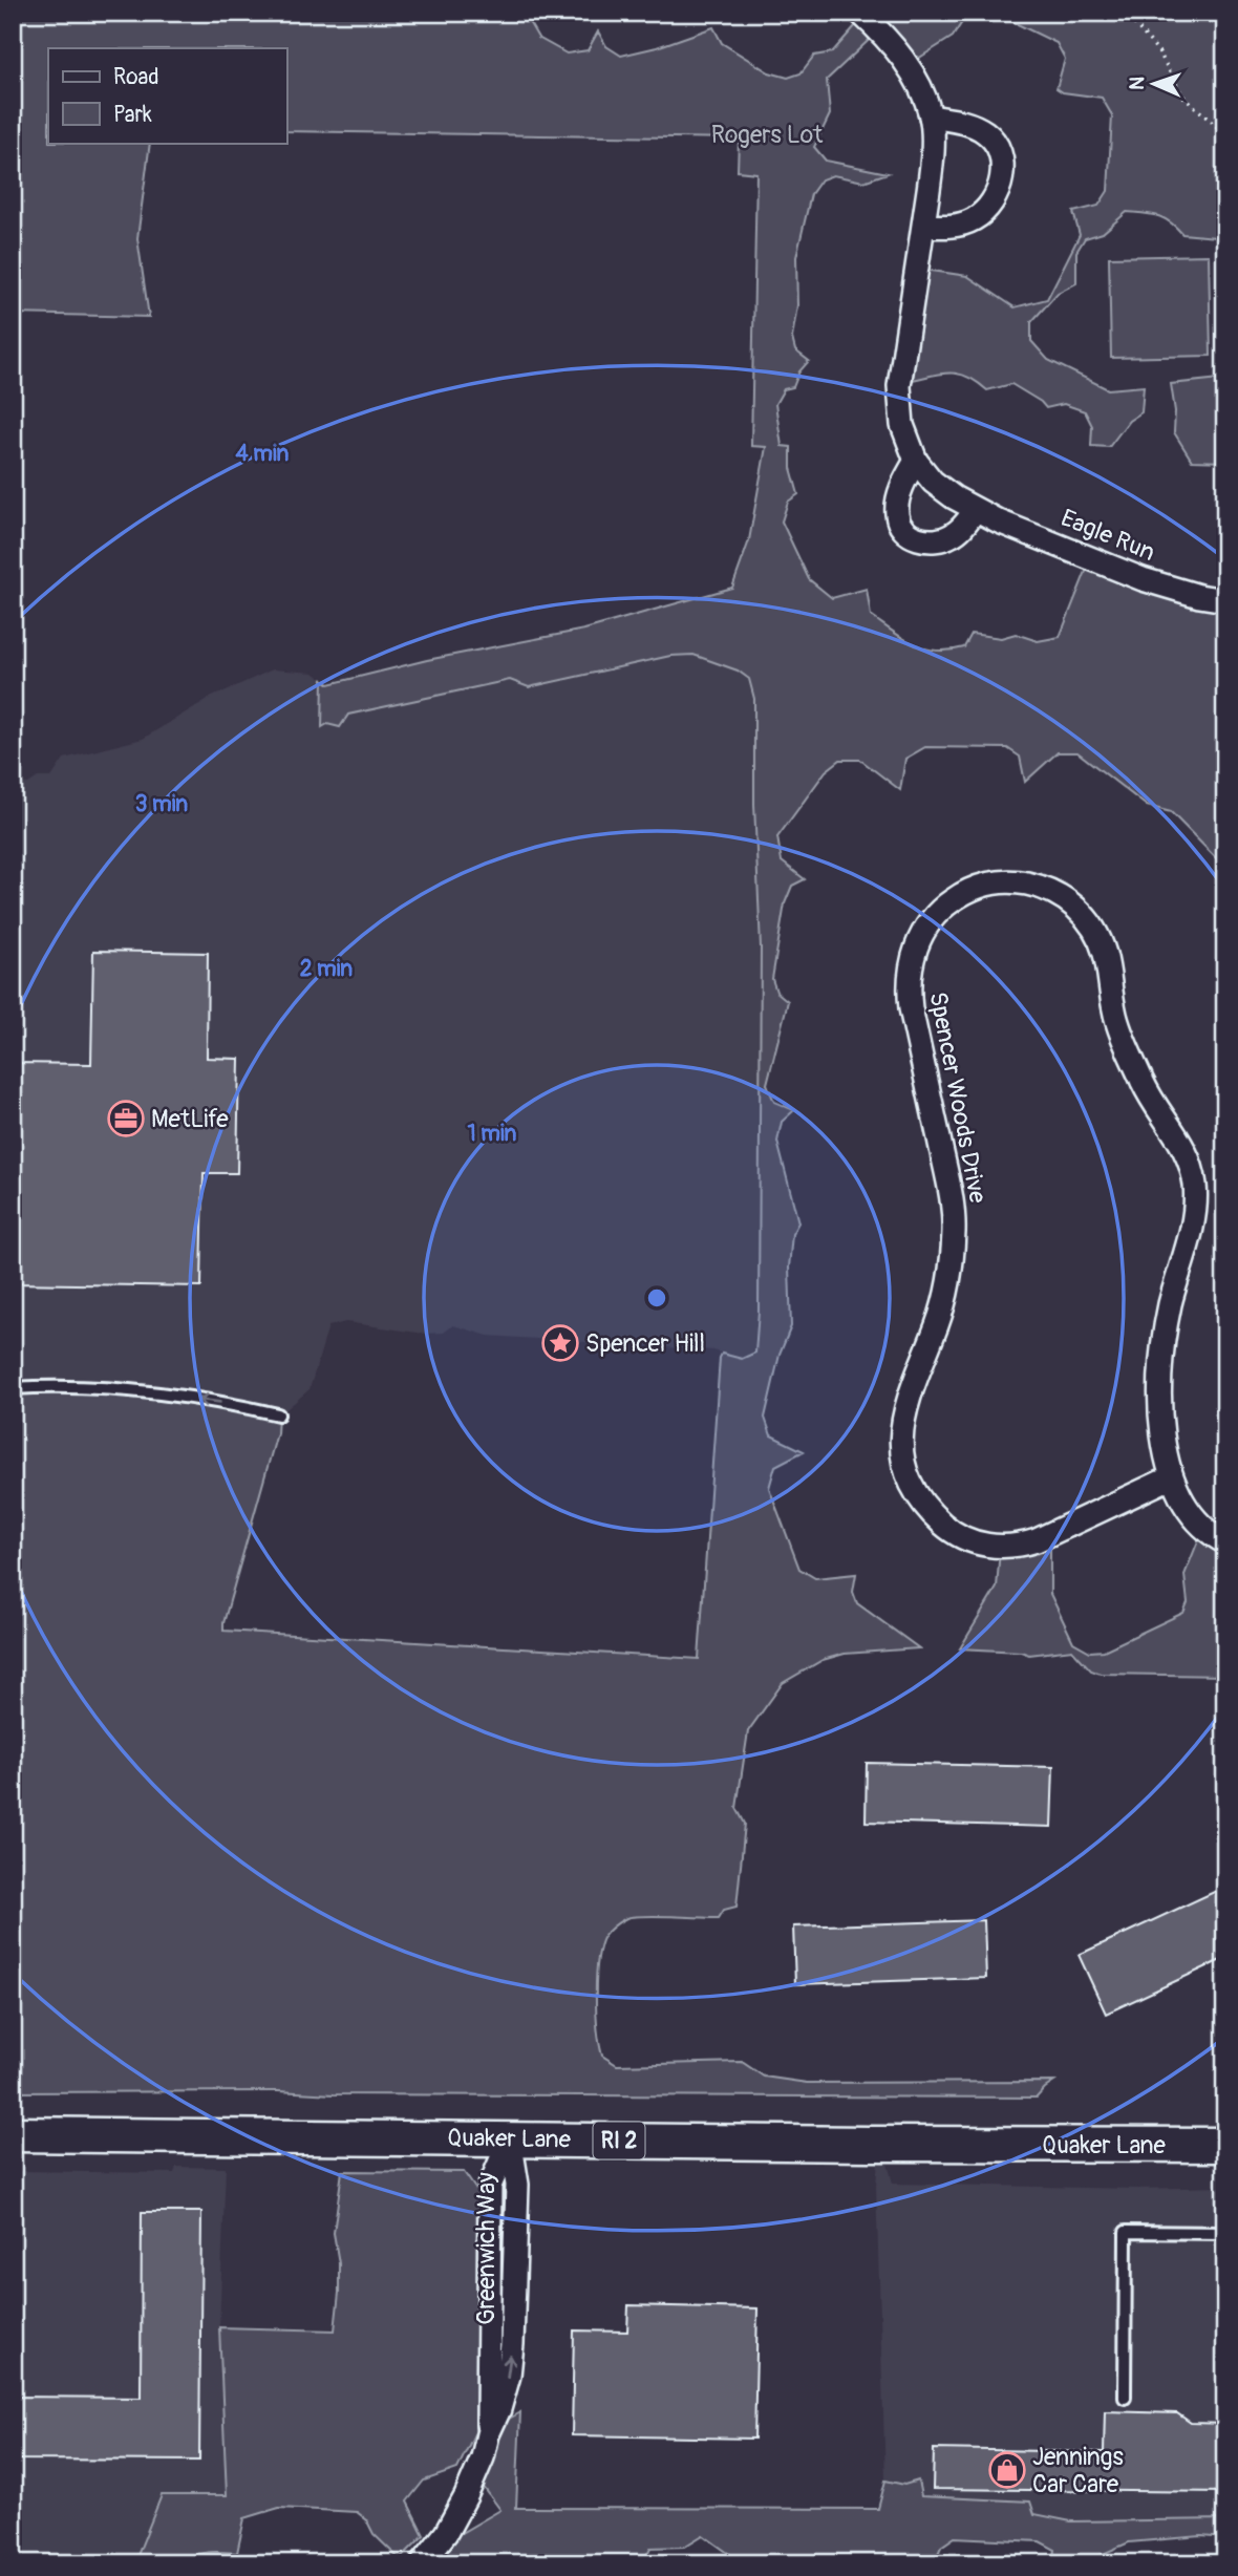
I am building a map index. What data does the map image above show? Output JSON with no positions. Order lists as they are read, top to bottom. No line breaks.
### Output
{"streets":{"main road":["Quaker Lane","RI 2"],"street":["Eagle Run","Spencer Woods Drive","Greenwich Way"]},"crossings":[["Quaker Lane","Greenwich Way"]],"parks":["Rogers Lot"],"places":{"office":["MetLife"],"place":["Spencer Hill"],"shop":["Jennings Car Care"]},"legend":["Road","Park"],"north":"left","rings":["4 min","3 min","2 min","1 min"]}
